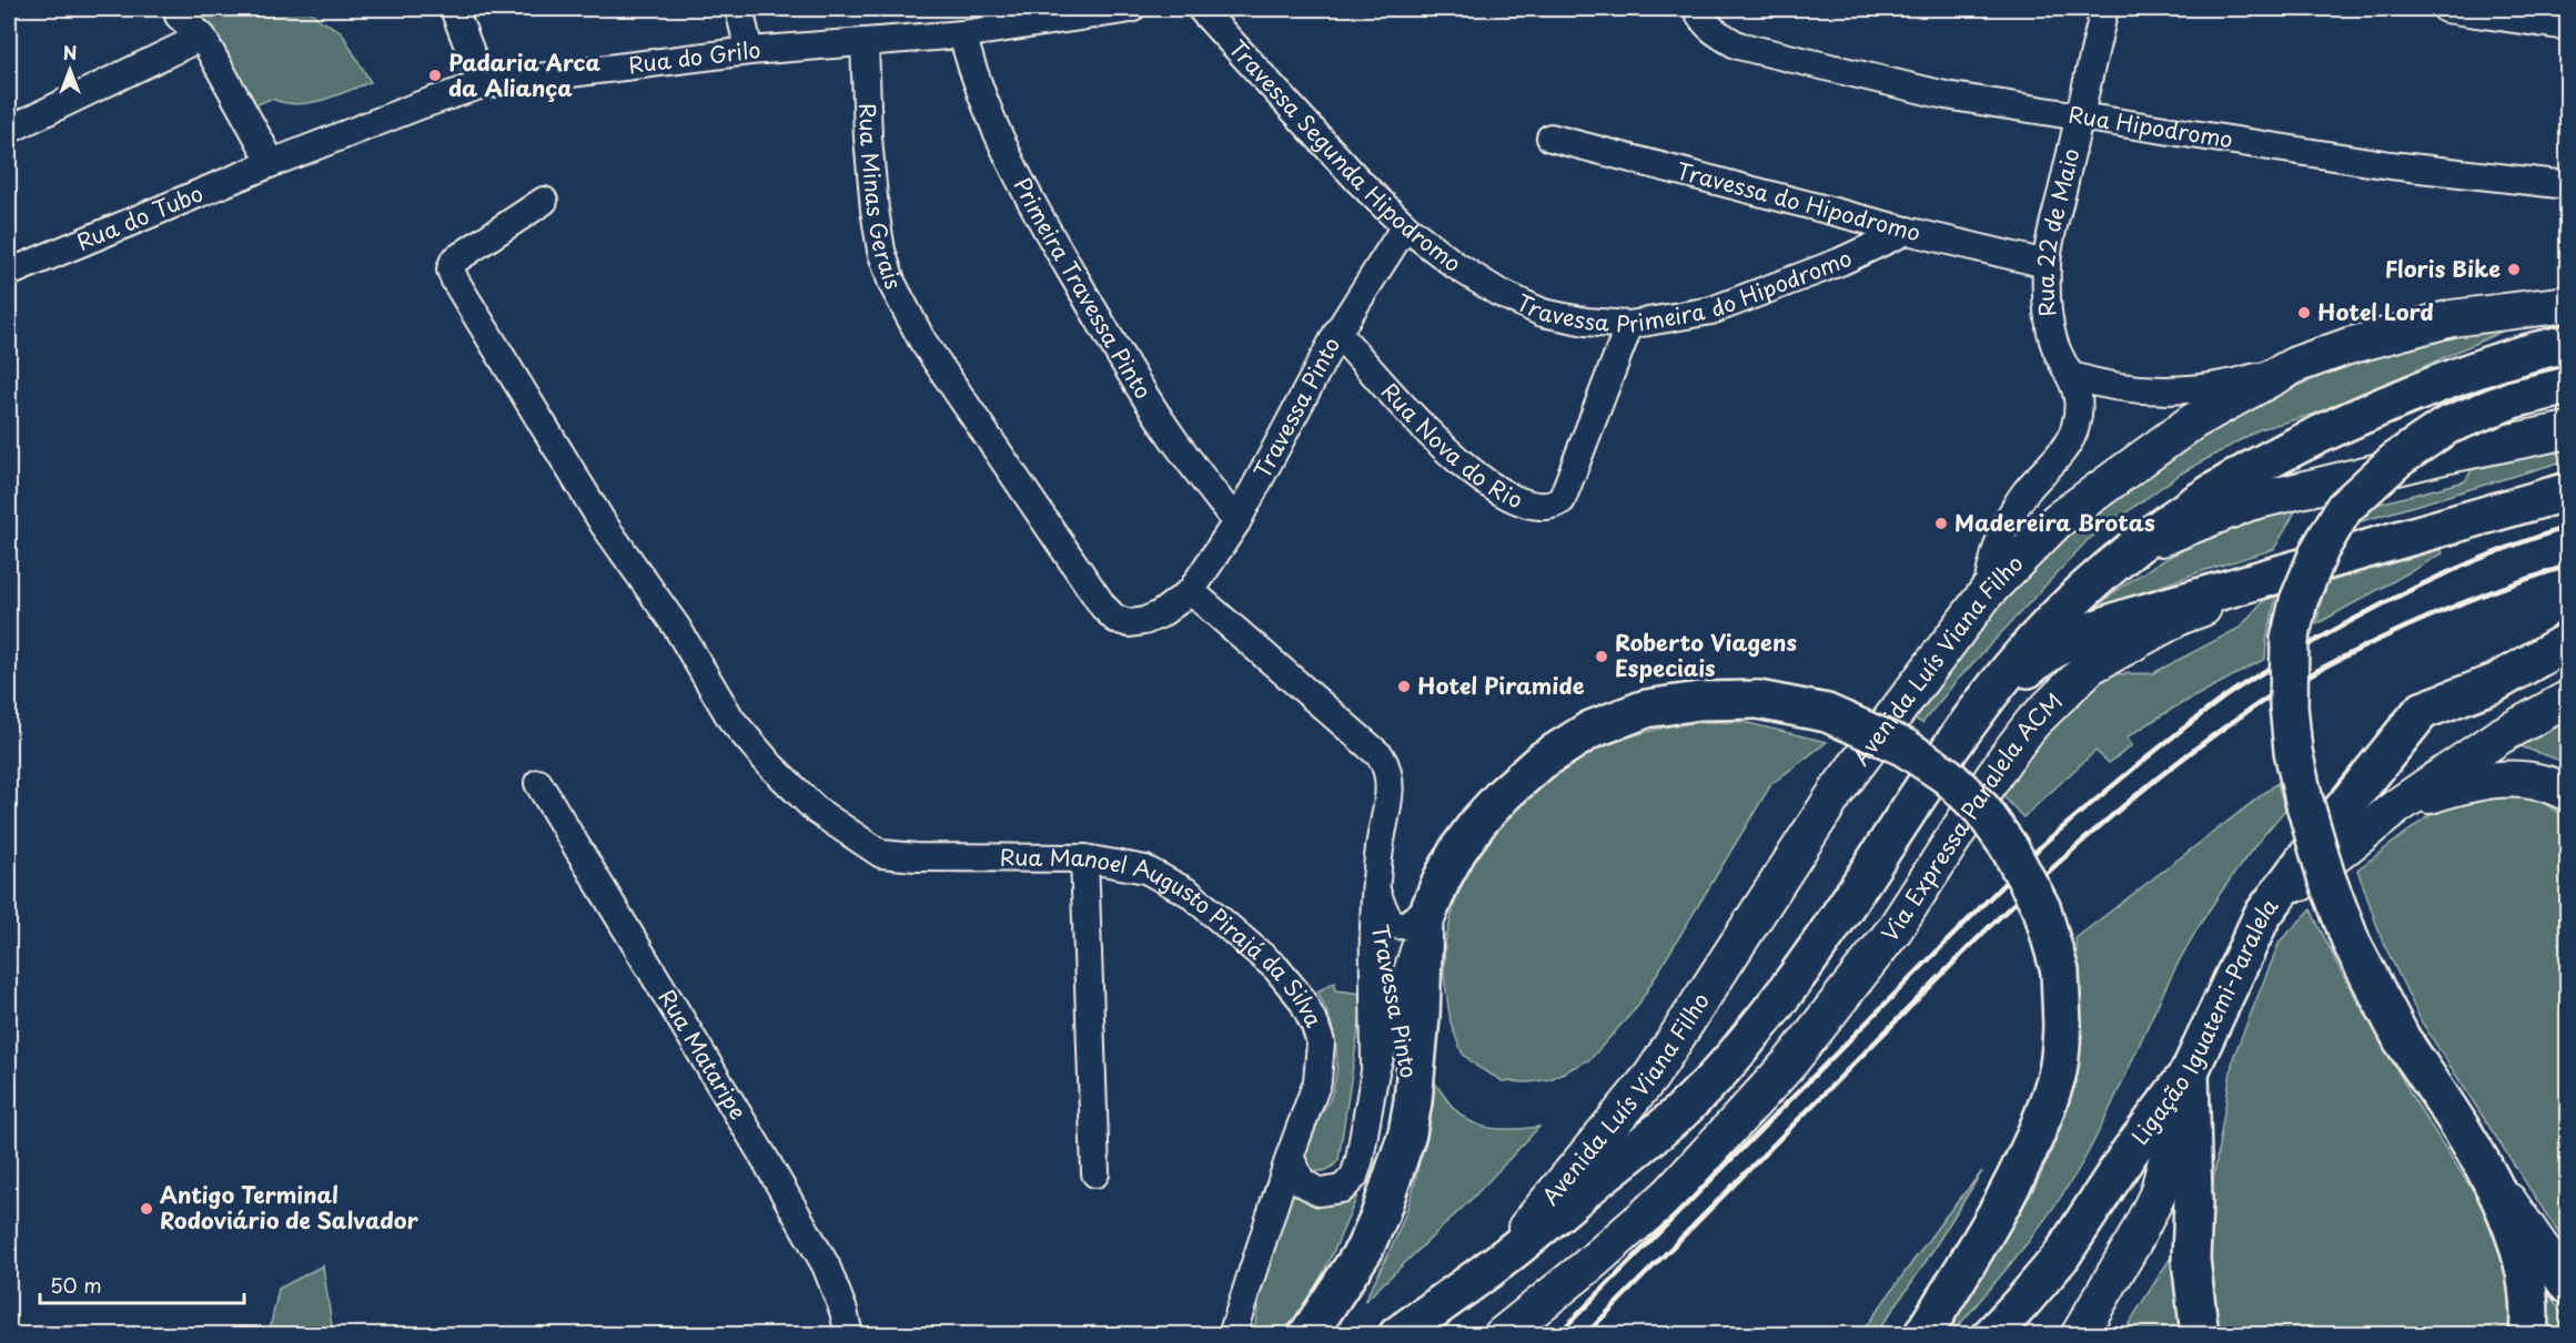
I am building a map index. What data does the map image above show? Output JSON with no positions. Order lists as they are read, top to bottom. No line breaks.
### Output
{"streets":{"highway":["Via Expressa Paralela ACM","Ligação Iguatemi-Paralela"],"main road":["Avenida Luís Viana Filho"],"street":["Rua do Grilo","Rua Hipodromo","Travessa Segunda Hipodromo","Rua Minas Gerais","Travessa do Hipodromo","Rua do Tubo","Rua 22 de Maio","Travessa Primeira do Hipodromo","Primeira Travessa Pinto","Travessa Pinto","Rua Nova do Rio","Rua Manoel Augusto Pirajá da Silva","Rua Mataripe"]},"crossings":[["Rua do Grilo","Rua Minas Gerais"],["Rua do Grilo","Rua do Tubo"],["Rua do Grilo","Primeira Travessa Pinto"],["Rua Hipodromo","Rua 22 de Maio"],["Travessa Segunda Hipodromo","Travessa Primeira do Hipodromo"],["Travessa Segunda Hipodromo","Travessa Pinto"],["Rua Minas Gerais","Travessa Pinto"],["Travessa do Hipodromo","Rua 22 de Maio"],["Travessa do Hipodromo","Travessa Primeira do Hipodromo"],["Rua 22 de Maio","Avenida Luís Viana Filho"],["Travessa Primeira do Hipodromo","Rua Nova do Rio"],["Primeira Travessa Pinto","Travessa Pinto"],["Travessa Pinto","Rua Nova do Rio"]],"places":["Padaria Arca da Aliança","Floris Bike","Hotel Lord","Madereira Brotas","Roberto Viagens Especiais","Hotel Piramide","Antigo Terminal Rodoviário de Salvador"],"scale_bar":"50 m","north":"top"}
